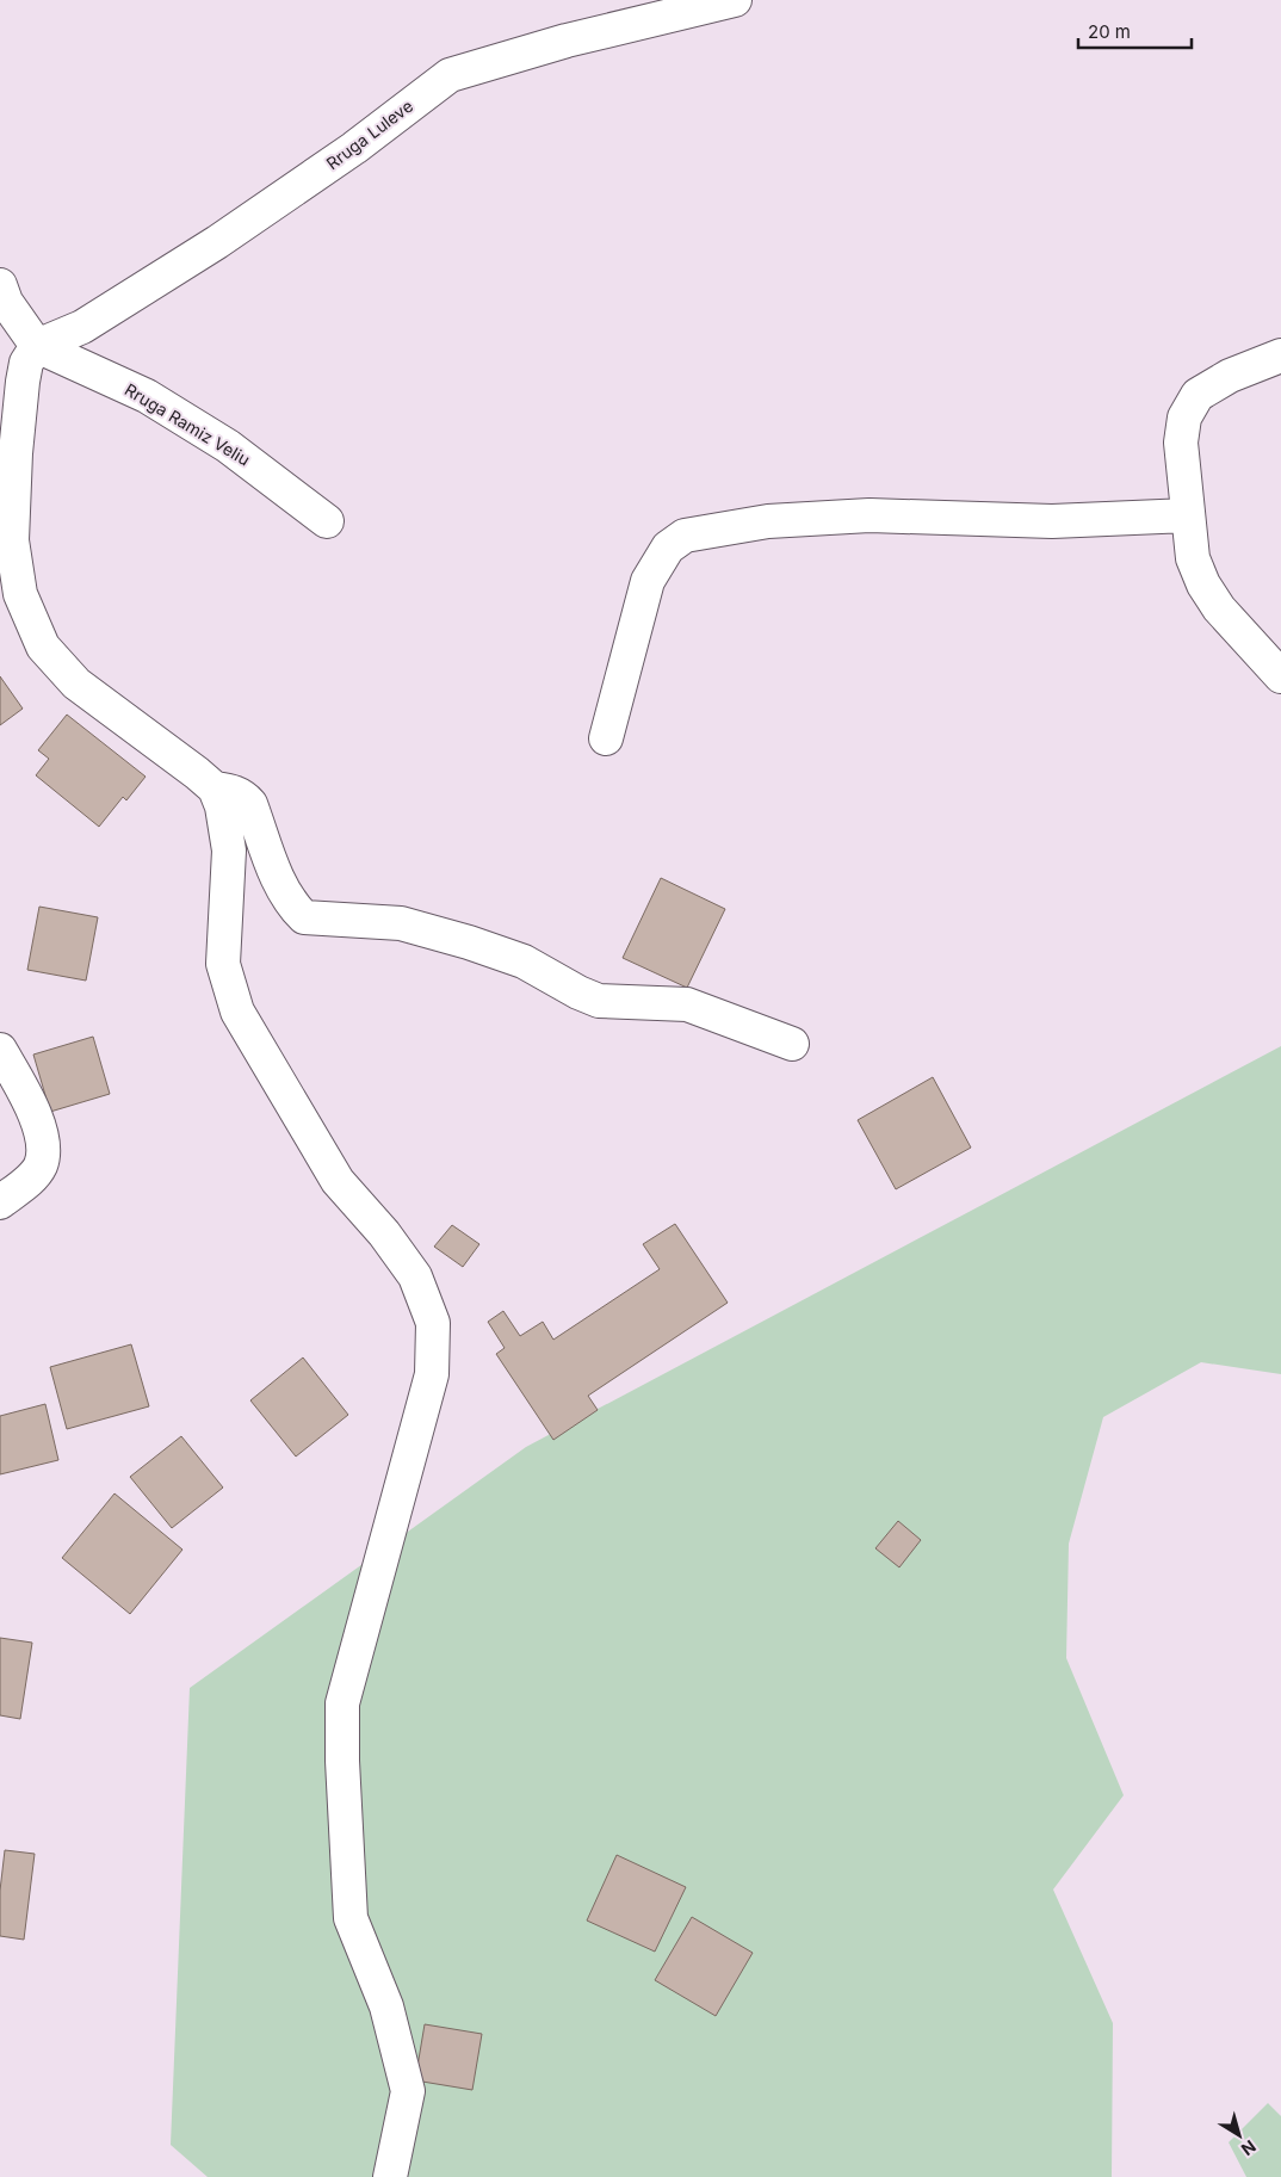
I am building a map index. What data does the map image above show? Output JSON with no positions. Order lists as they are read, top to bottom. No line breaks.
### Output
{"streets":{"street":["Rruga Luleve","Rruga Ramiz Veliu"]},"crossings":[["Rruga Luleve","Rruga Ramiz Veliu"]],"scale_bar":"20 m","north":"bottom right"}
